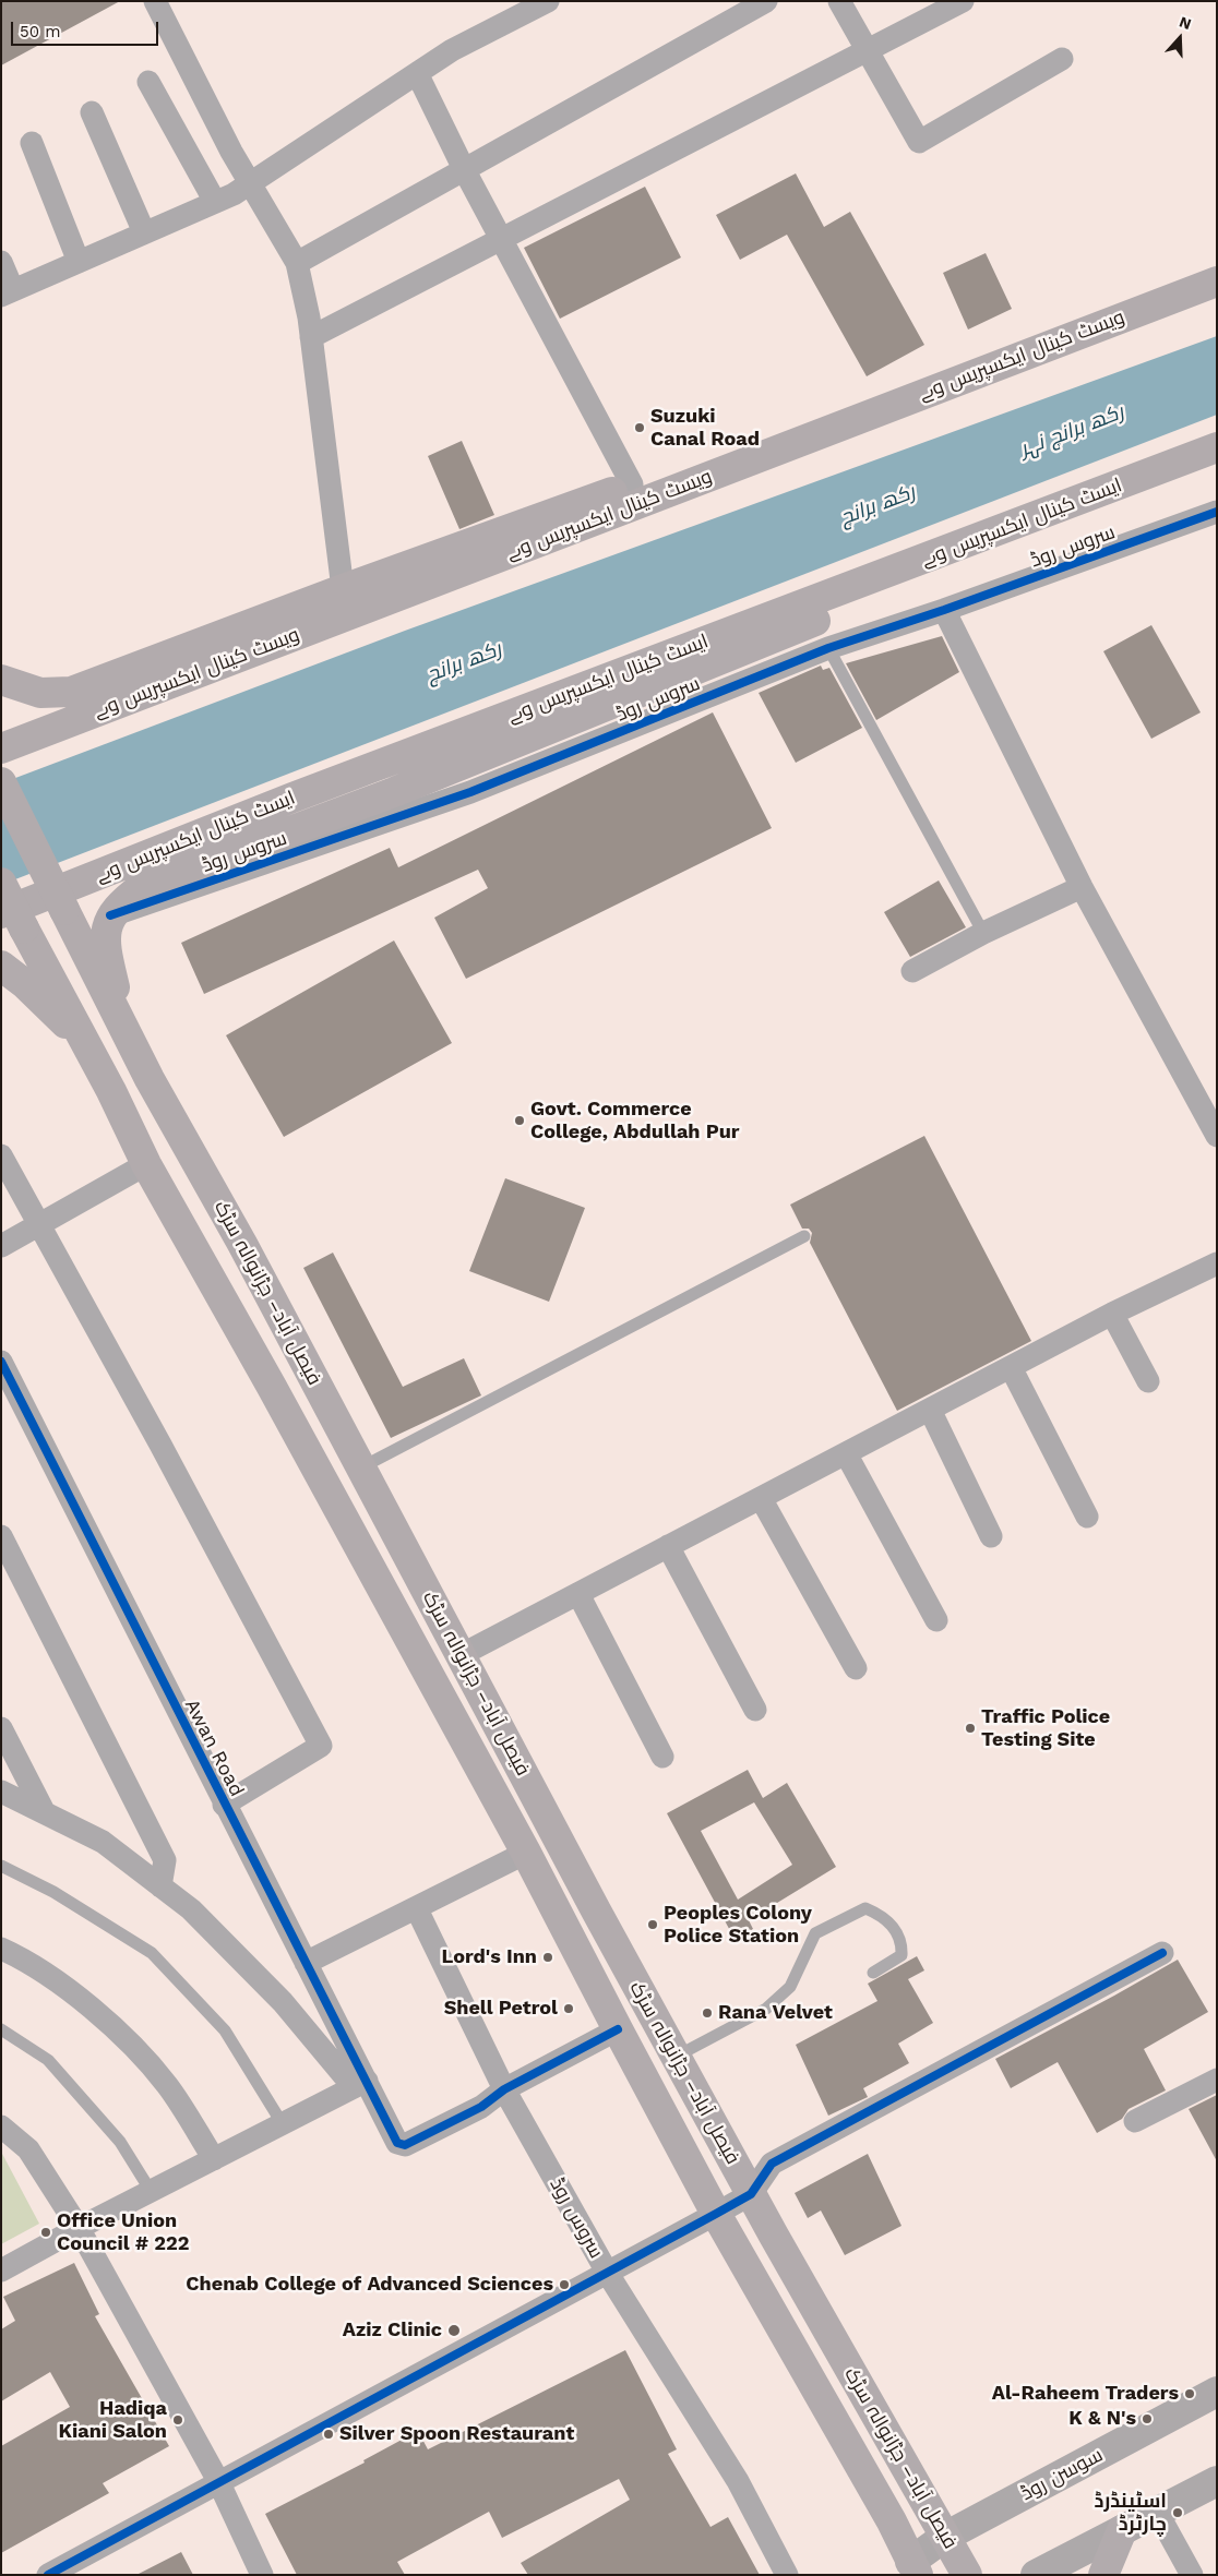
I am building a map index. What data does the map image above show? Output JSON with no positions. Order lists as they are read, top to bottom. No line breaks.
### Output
{"streets":{"main road":["ویسٹ کینال ایکسپریس وے","ایسٹ کینال ایکسپریس وے","فیصل آباد– جڑانوالہ سڑک"],"street":["سروس روڈ","Awan Road","سوسن روڈ"]},"crossings":[["ایسٹ کینال ایکسپریس وے","فیصل آباد– جڑانوالہ سڑک"],["سروس روڈ","Awan Road"],["فیصل آباد– جڑانوالہ سڑک","سوسن روڈ"]],"water":["رکھ برانچ نہر","رکھ برانچ"],"places":["Suzuki Canal Road","Govt. Commerce College, Abdullah Pur","Traffic Police Testing Site","Peoples Colony Police Station","Lord's Inn","Shell Petrol","Rana Velvet","Office Union Council # 222","Chenab College of Advanced Sciences","Aziz Clinic","Al-Raheem Traders","K & N's","Hadiqa Kiani Salon","Silver Spoon Restaurant","اسٹینڈرڈ چارٹرڈ"],"scale_bar":"50 m","north":"top"}
